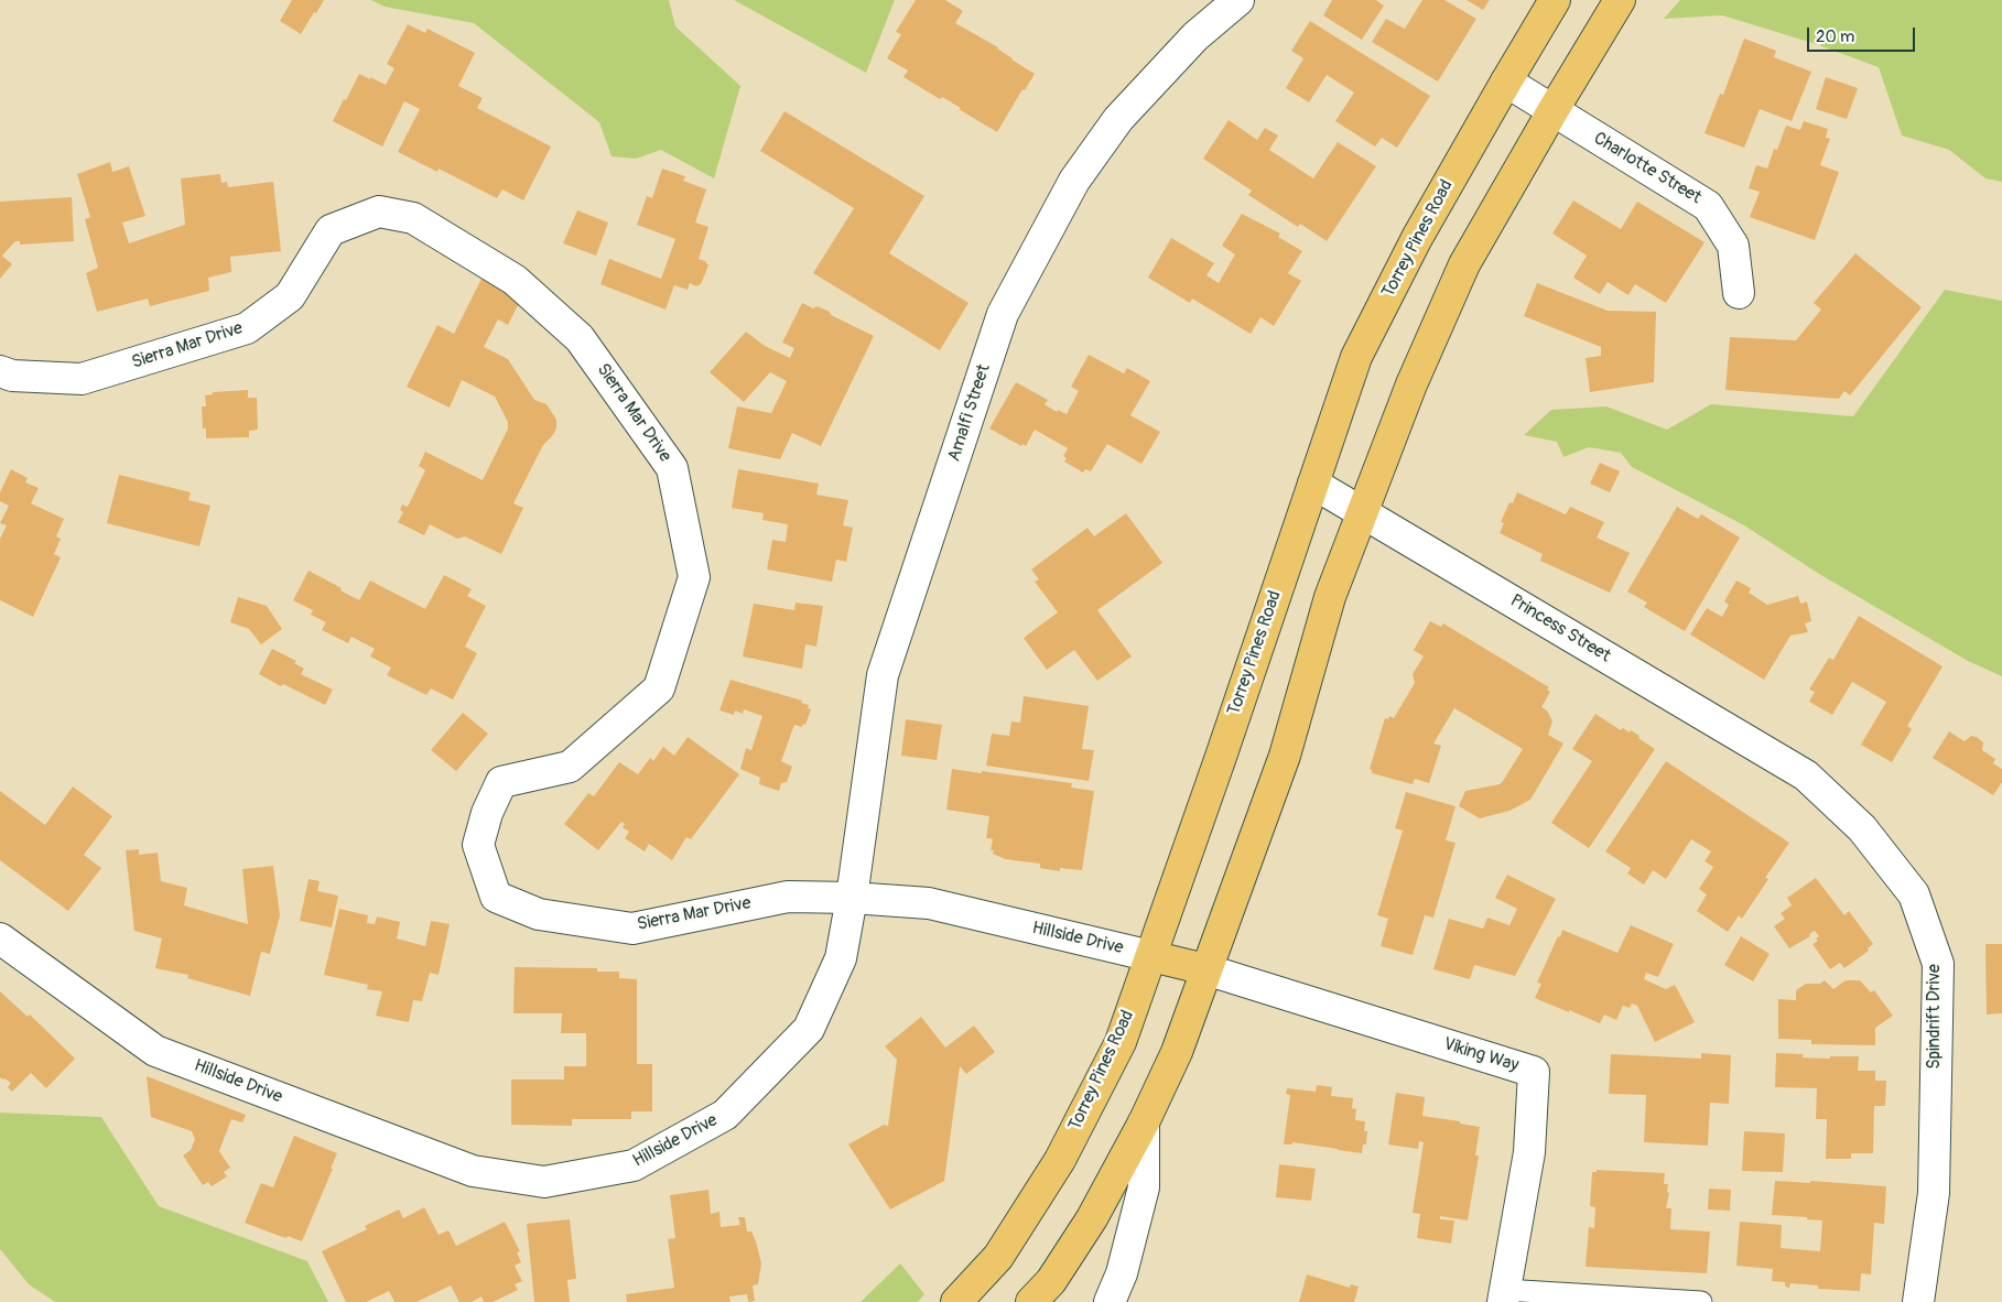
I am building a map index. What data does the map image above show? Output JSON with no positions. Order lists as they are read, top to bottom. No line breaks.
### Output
{"streets":{"main road":["Torrey Pines Road","Hillside Drive"],"street":["Charlotte Street","Sierra Mar Drive","Amalfi Street","Princess Street","Spindrift Drive","Viking Way"]},"crossings":[["Charlotte Street","Torrey Pines Road"],["Torrey Pines Road","Princess Street"],["Torrey Pines Road","Hillside Drive"],["Sierra Mar Drive","Amalfi Street"],["Sierra Mar Drive","Hillside Drive"],["Amalfi Street","Hillside Drive"],["Princess Street","Spindrift Drive"],["Hillside Drive","Viking Way"]],"scale_bar":"20 m"}
